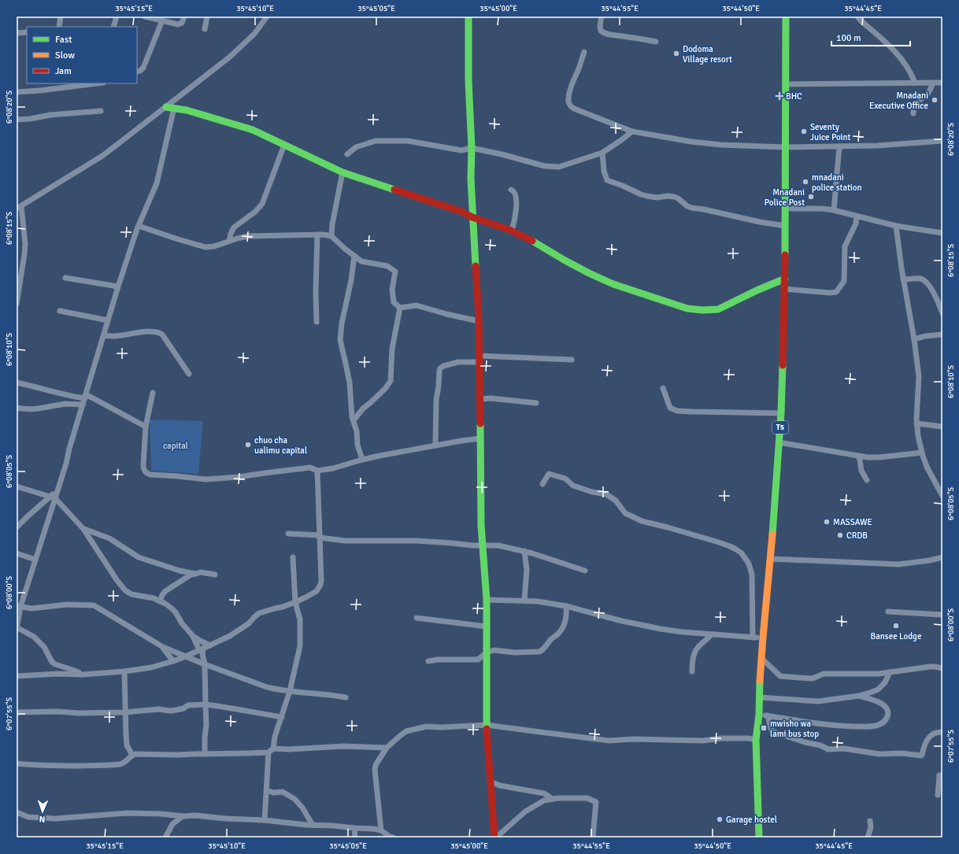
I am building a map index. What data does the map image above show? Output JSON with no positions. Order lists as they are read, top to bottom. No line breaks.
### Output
{"streets":{"main road":["T5"]},"parks":["capital"],"places":{"other":["Dodoma Village resort","Mnadani Executive Office","Seventy Juice Point","mnadani police station","Mnadani Police Post","chuo cha ualimu capital","MASSAWE","CRDB","Bansee Lodge","Garage hostel"],"health":["BHC"],"transit":["mwisho wa lami bus stop"]},"legend":["Fast","Slow","Jam"],"scale_bar":"100 m","north":"bottom","coordinates":["35°45'15\"E","35°45'10\"E","35°45'05\"E","35°45'00\"E","35°44'55\"E","35°44'50\"E","35°44'45\"E","6°08'20\"S","6°08'15\"S","6°08'10\"S","6°08'05\"S","6°08'00\"S","6°07'55\"S"]}
